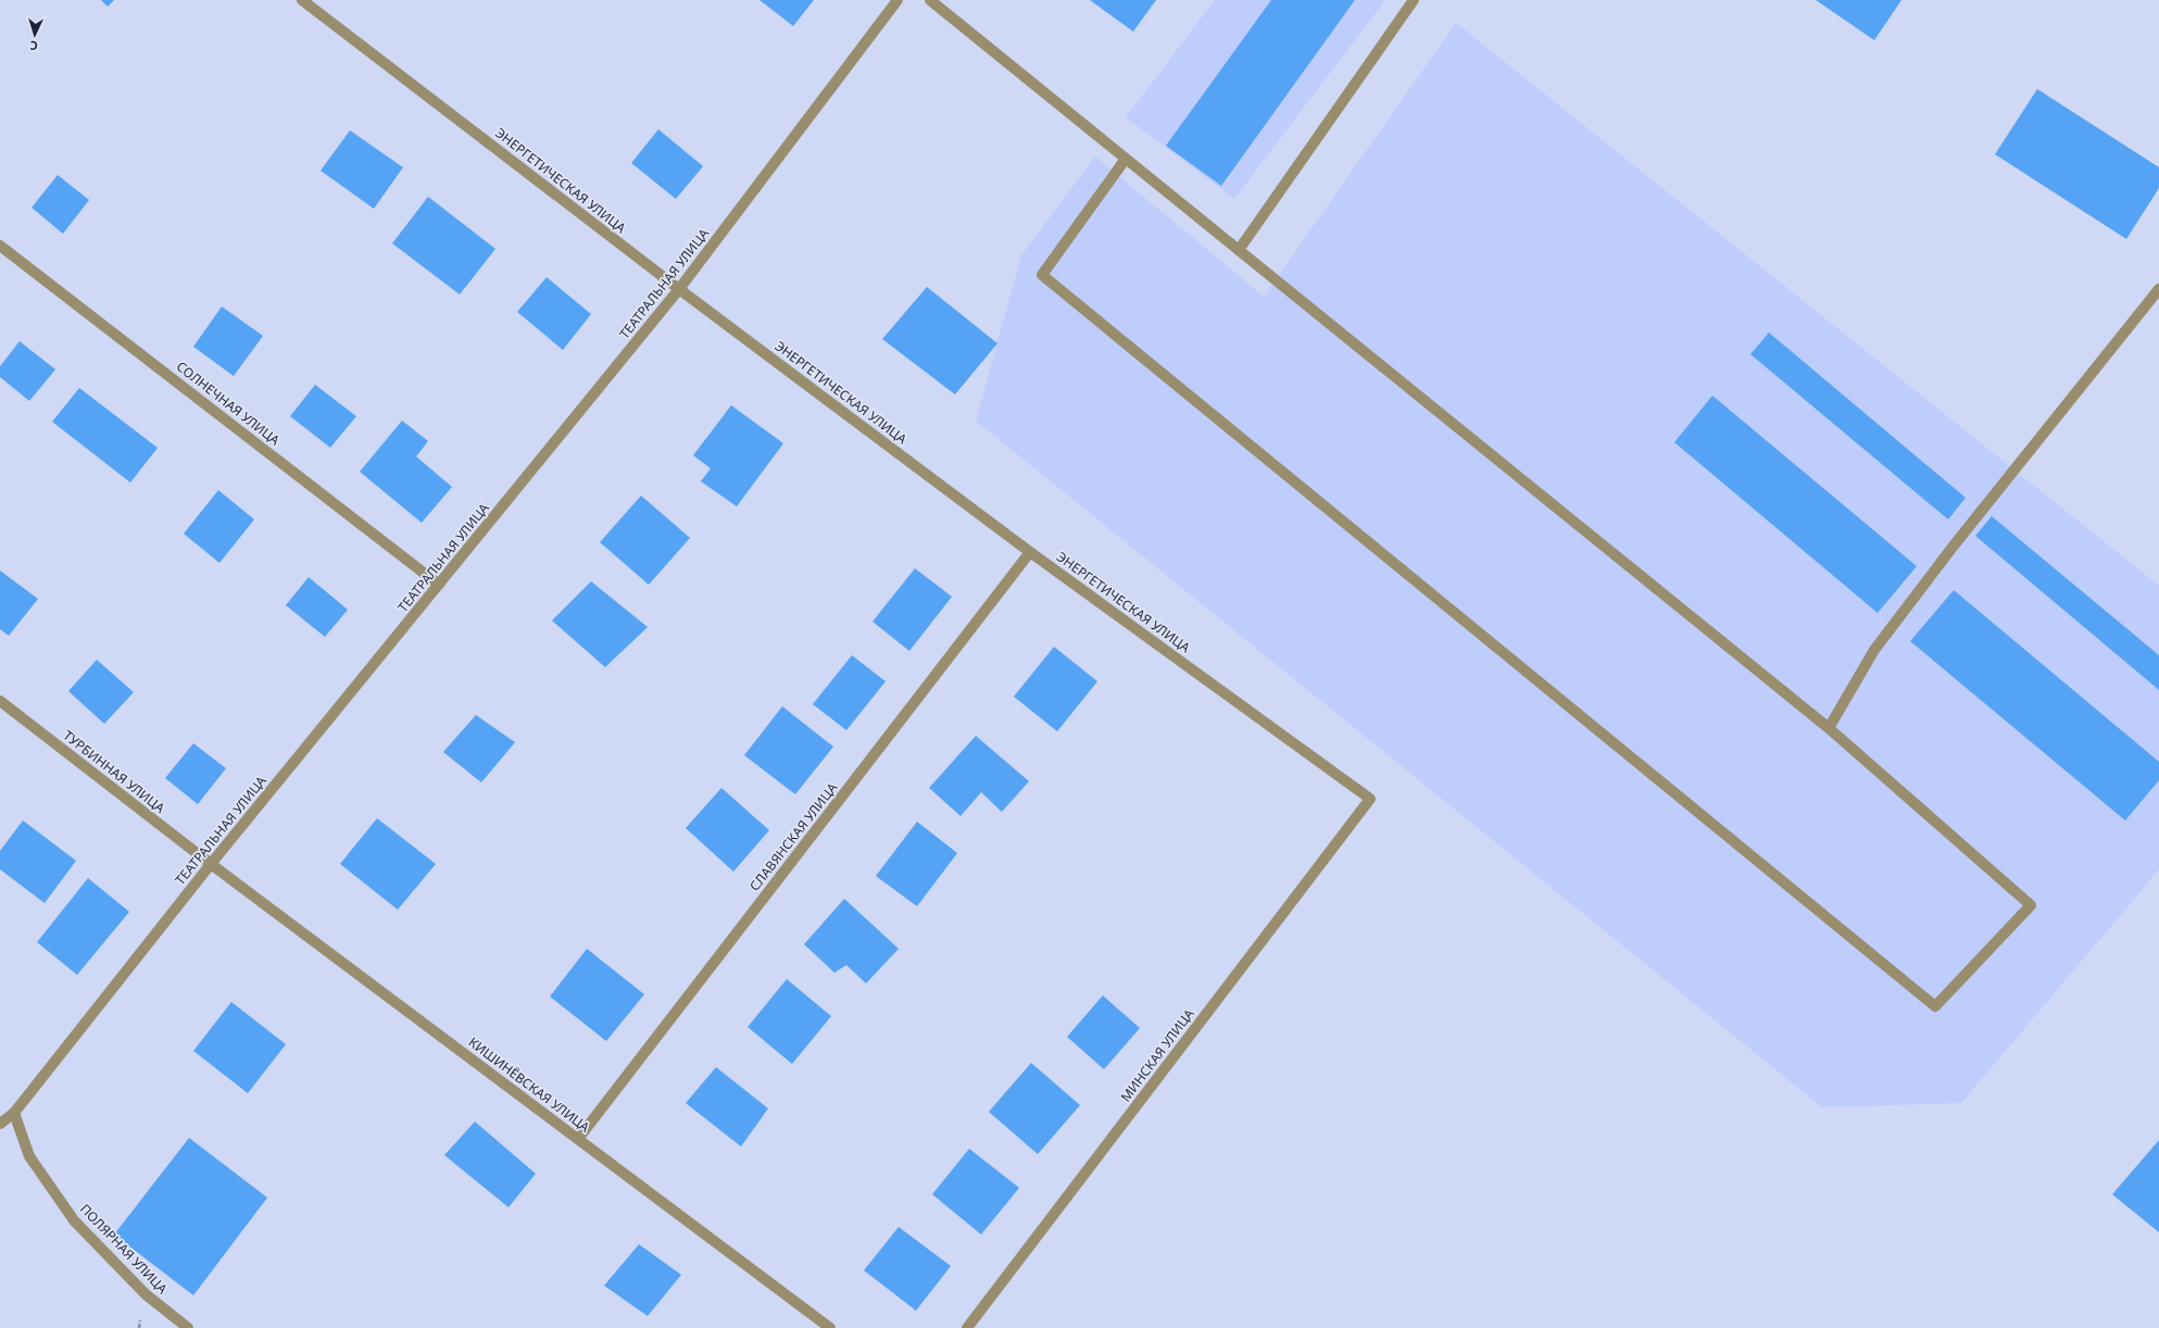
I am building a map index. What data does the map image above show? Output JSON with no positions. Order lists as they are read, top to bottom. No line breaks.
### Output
{"streets":{"street":["ЭНЕРГЕТИЧЕСКАЯ УЛИЦА","ТЕАТРАЛЬНАЯ УЛИЦА","СОЛНЕЧНАЯ УЛИЦА","ТУРБИННАЯ УЛИЦА","СЛАВЯНСКАЯ УЛИЦА","МИНСКАЯ УЛИЦА","КИШИНЁВСКАЯ УЛИЦА","ПОЛЯРНАЯ УЛИЦА"]},"crossings":[["ЭНЕРГЕТИЧЕСКАЯ УЛИЦА","ТЕАТРАЛЬНАЯ УЛИЦА"],["ЭНЕРГЕТИЧЕСКАЯ УЛИЦА","СЛАВЯНСКАЯ УЛИЦА"],["ЭНЕРГЕТИЧЕСКАЯ УЛИЦА","МИНСКАЯ УЛИЦА"],["ТЕАТРАЛЬНАЯ УЛИЦА","СОЛНЕЧНАЯ УЛИЦА"],["ТЕАТРАЛЬНАЯ УЛИЦА","ТУРБИННАЯ УЛИЦА"],["ТЕАТРАЛЬНАЯ УЛИЦА","КИШИНЁВСКАЯ УЛИЦА"],["ТЕАТРАЛЬНАЯ УЛИЦА","ПОЛЯРНАЯ УЛИЦА"],["ТУРБИННАЯ УЛИЦА","КИШИНЁВСКАЯ УЛИЦА"],["СЛАВЯНСКАЯ УЛИЦА","КИШИНЁВСКАЯ УЛИЦА"]],"north":"bottom"}
